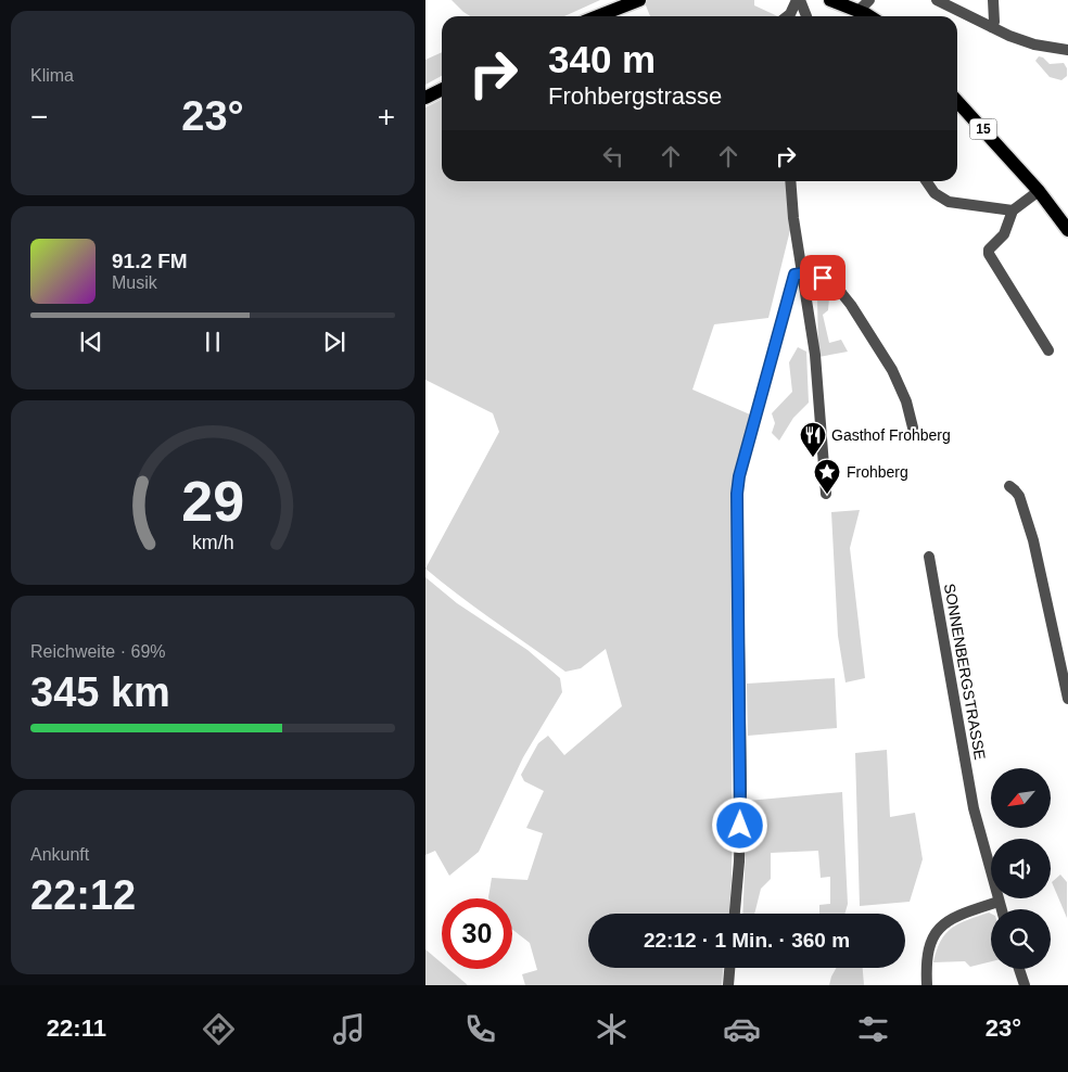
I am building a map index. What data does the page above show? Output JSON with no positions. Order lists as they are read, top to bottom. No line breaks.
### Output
{"streets":{"main road":["15"],"street":["SONNENBERGSTRASSE"]},"places":{"restaurant":["Gasthof Frohberg"],"place":["Frohberg"]},"north":"bottom left","page":{"tile":["Klima",["Reichweite · 69%","345 km"],["Ankunft","22:12"]],"turn":["340 m","Frohbergstrasse"],"heat":["−","23°","+"],"song":["91.2 FM","Musik"],"limit":"30","trip":"22:12 · 1 Min. · 360 m","tabs":["22:11","23°"],"gauge":["29","km/h"]}}
